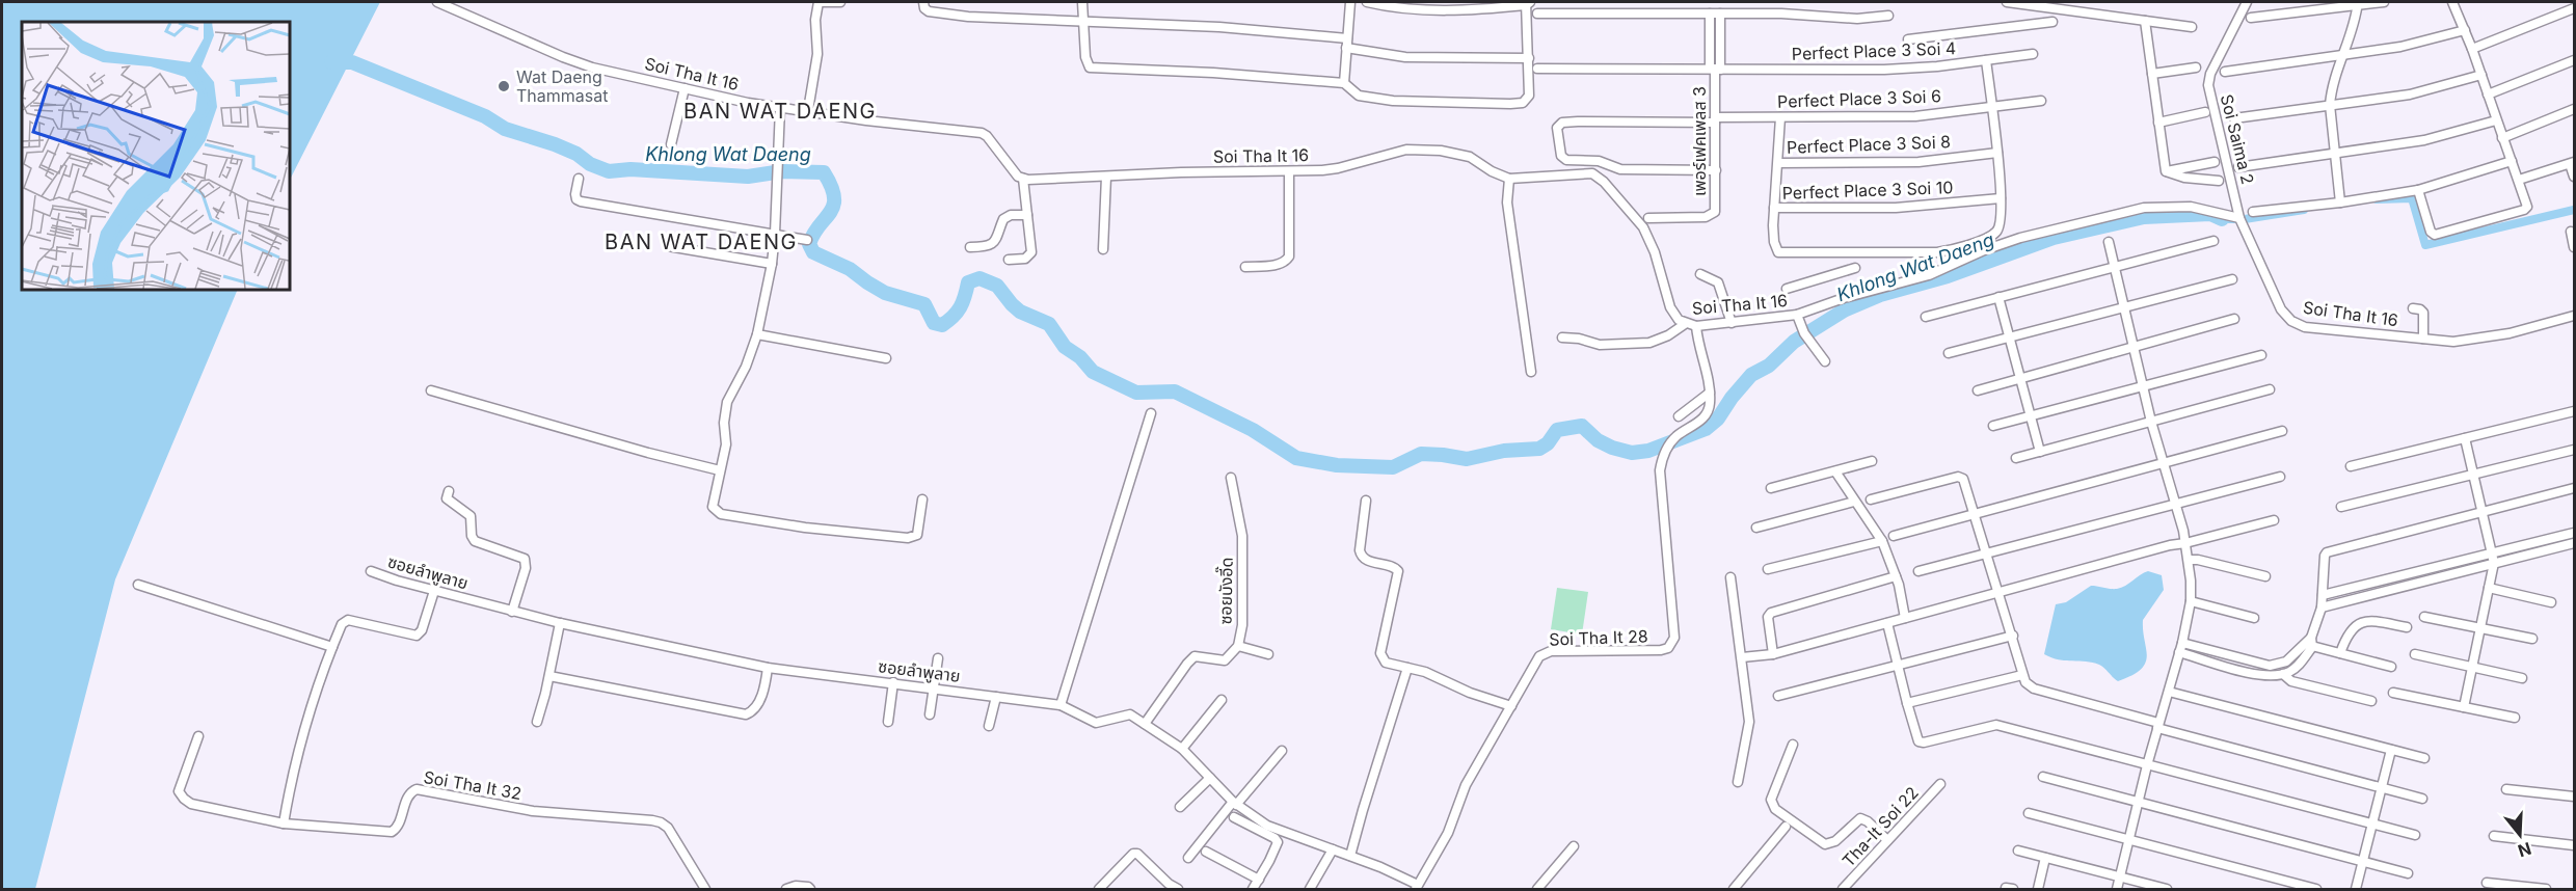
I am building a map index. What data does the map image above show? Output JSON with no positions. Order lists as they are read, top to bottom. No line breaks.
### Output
{"streets":{"street":["Perfect Place 3 Soi 4","Soi Tha It 16","Perfect Place 3 Soi 6","Soi Saima 2","เพอร์เฟคเพลส 3","Perfect Place 3 Soi 8","Perfect Place 3 Soi 10","ซอยลำพูลาย","ซอยบังอี๊ด","Soi Tha It 28","Soi Tha It 32","Tha-It Soi 22"]},"crossings":[["Perfect Place 3 Soi 4","เพอร์เฟคเพลส 3"],["Soi Tha It 16","Soi Saima 2"],["Perfect Place 3 Soi 6","เพอร์เฟคเพลส 3"],["ซอยลำพูลาย","ซอยบังอี๊ด"],["ซอยลำพูลาย","Soi Tha It 28"]],"districts":["BAN WAT DAENG","BAN WAT DAENG"],"water":["Khlong Wat Daeng"],"places":["Wat Daeng Thammasat"],"north":"bottom"}
